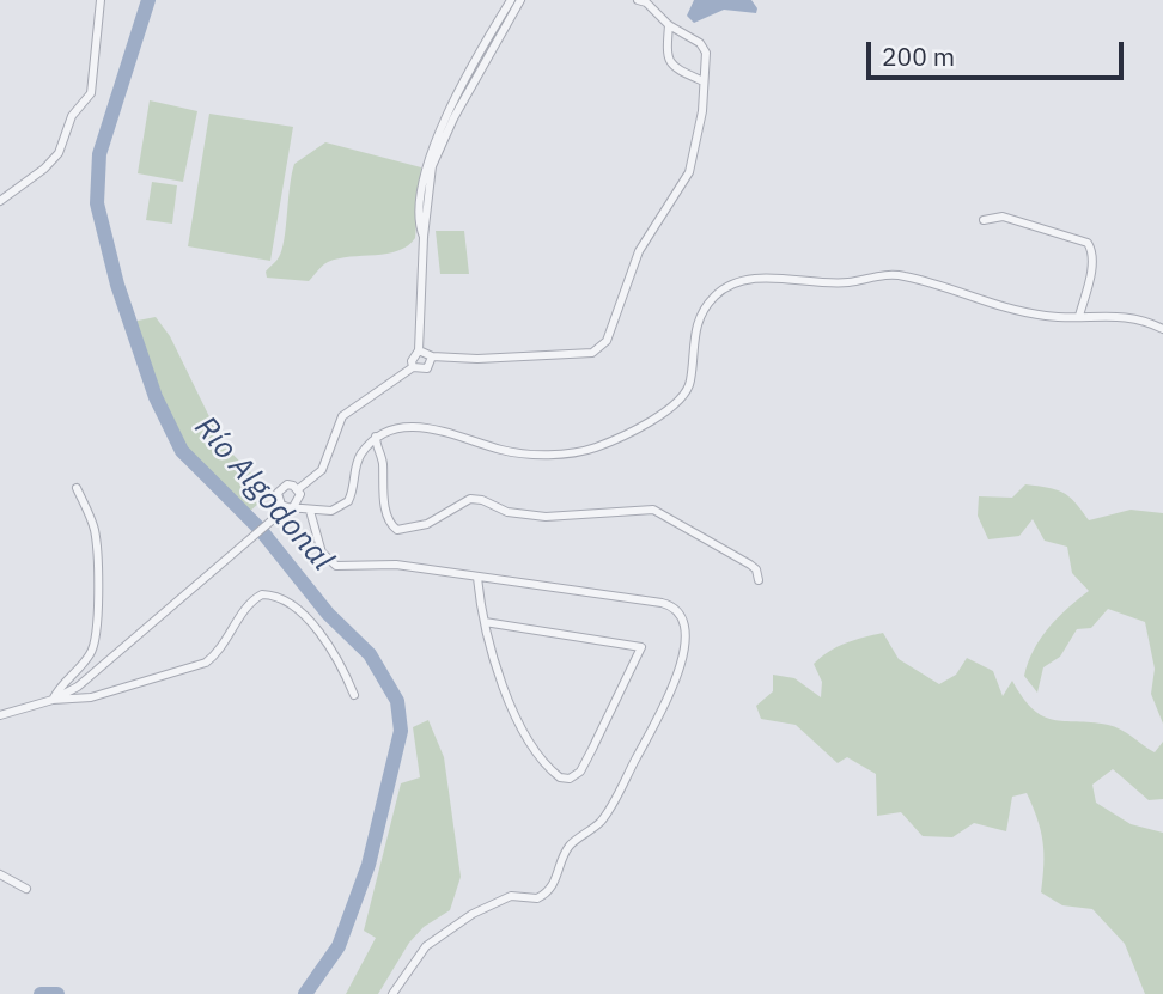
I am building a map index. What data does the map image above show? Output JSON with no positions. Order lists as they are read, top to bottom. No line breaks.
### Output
{"water":["Río Algodonal"],"scale_bar":"200 m"}
